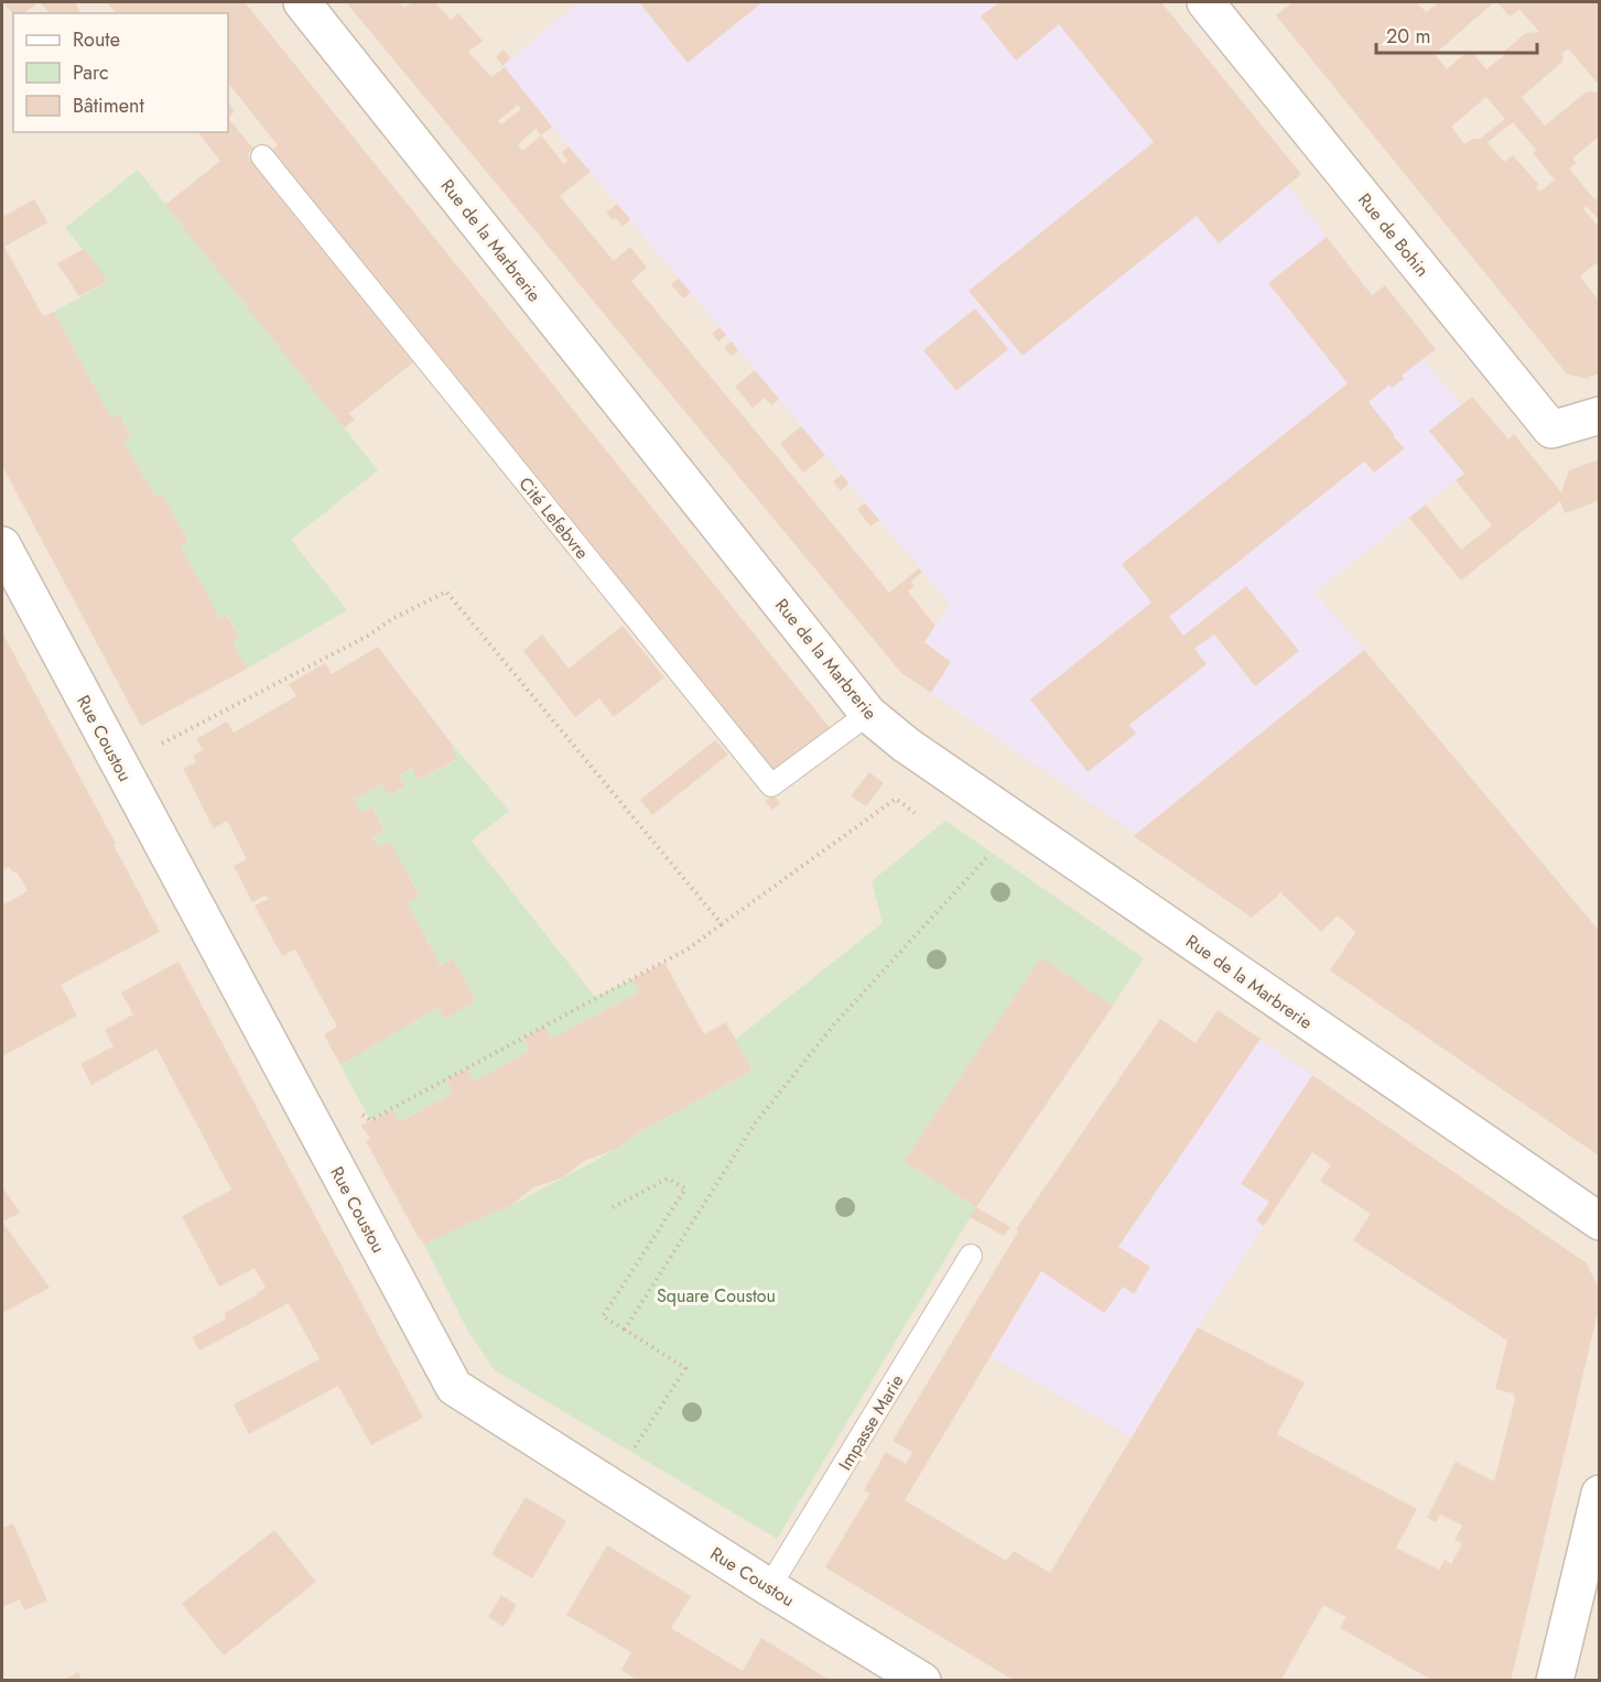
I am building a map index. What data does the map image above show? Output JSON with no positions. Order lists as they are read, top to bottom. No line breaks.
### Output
{"streets":{"street":["Rue de Bohin","Rue de la Marbrerie","Rue Coustou"],"lane":["Cité Lefebvre","Impasse Marie"]},"crossings":[["Rue de la Marbrerie","Cité Lefebvre"],["Rue Coustou","Impasse Marie"]],"parks":["Square Coustou"],"legend":["Route","Parc","Bâtiment"],"scale_bar":"20 m"}
